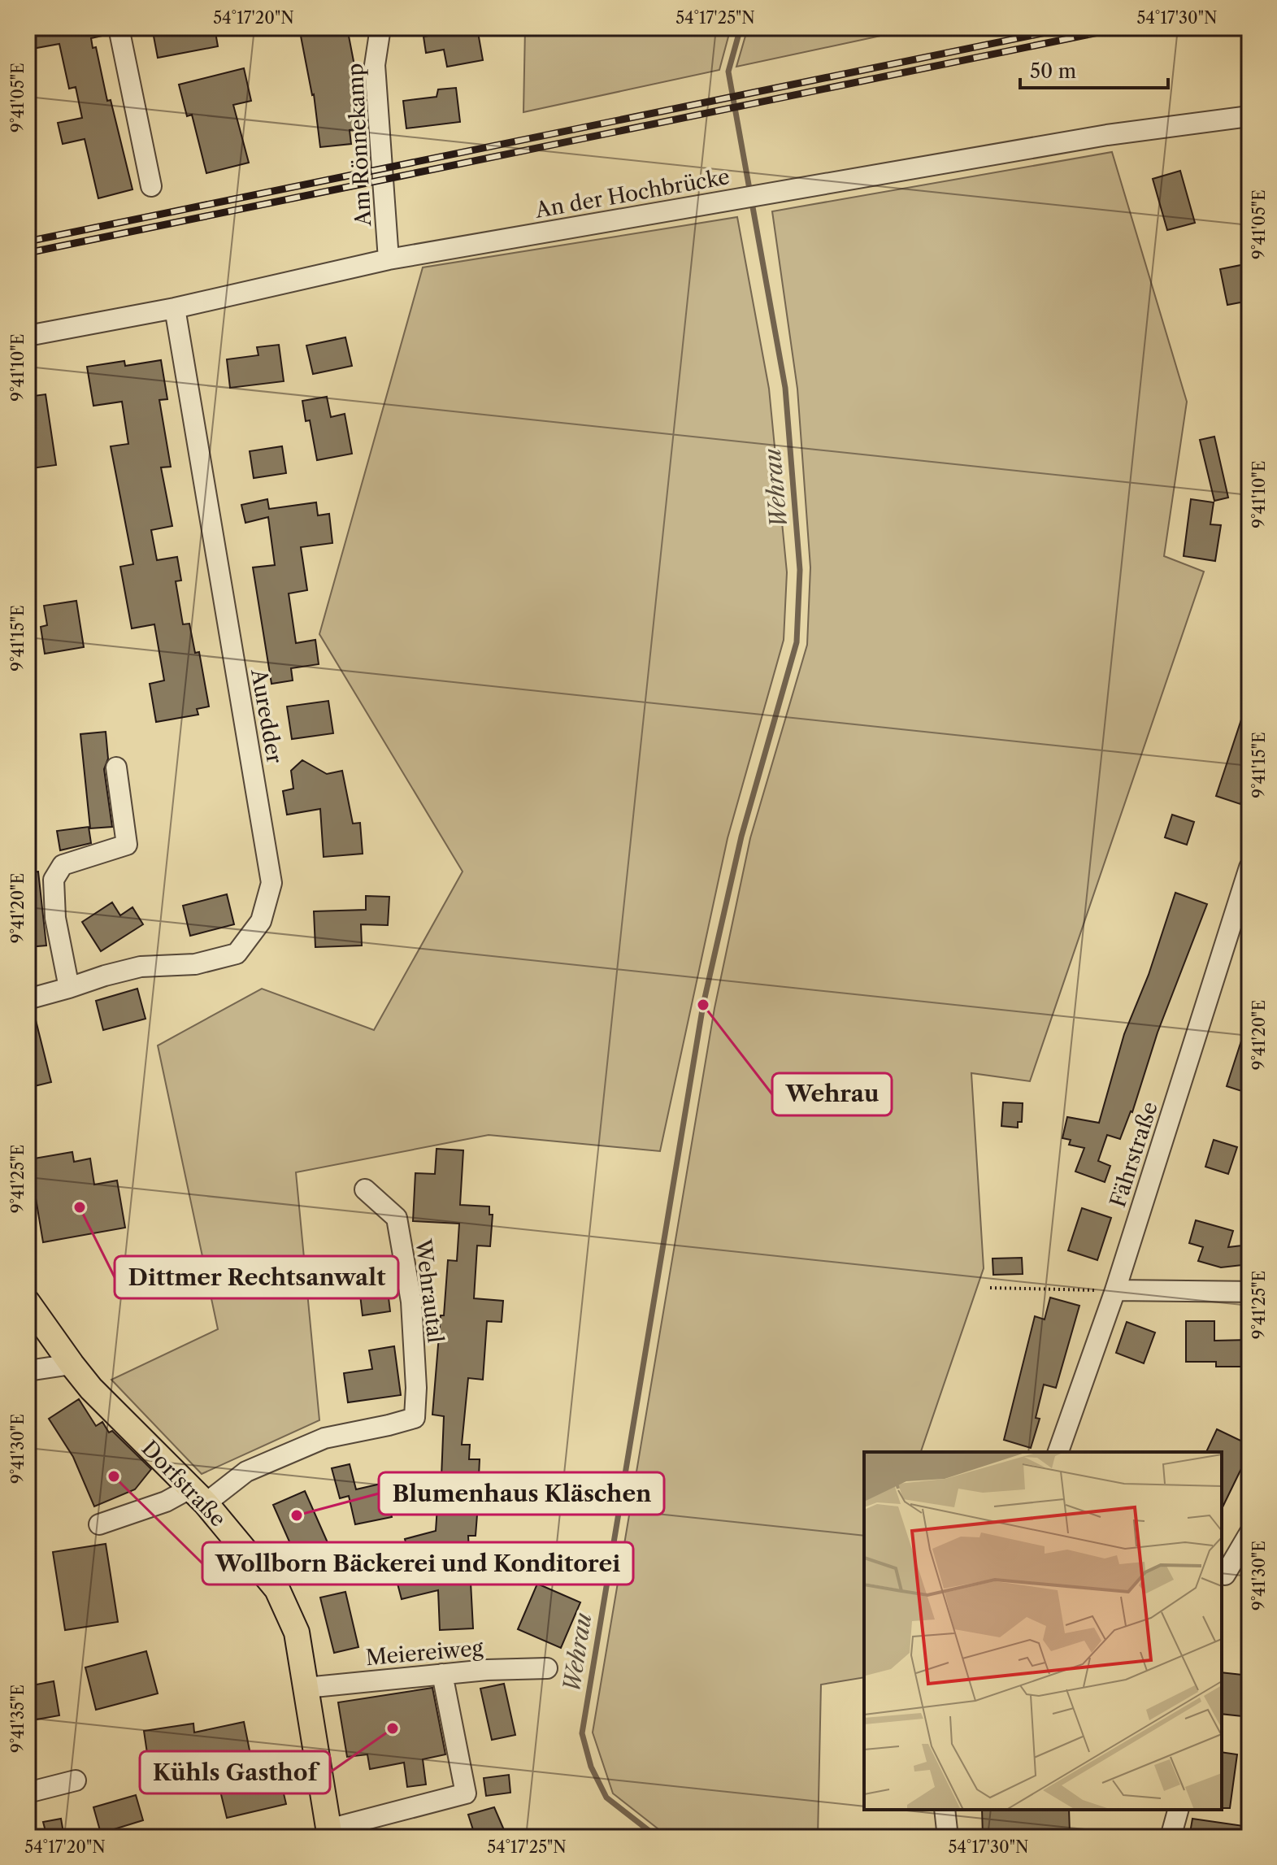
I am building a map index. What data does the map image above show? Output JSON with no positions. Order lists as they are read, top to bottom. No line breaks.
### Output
{"streets":{"main road":["Dorfstraße"],"street":["Am Rönnekamp","An der Hochbrücke","Auredder","Fährstraße","Wehrautal","Meiereiweg"]},"crossings":[["Am Rönnekamp","An der Hochbrücke"],["An der Hochbrücke","Auredder"],["Wehrautal","Dorfstraße"],["Dorfstraße","Meiereiweg"]],"water":["Wehrau"],"places":["Wehrau","Dittmer Rechtsanwalt","Wollborn Bäckerei und Konditorei","Blumenhaus Kläschen","Kühls Gasthof"],"scale_bar":"50 m","coordinates":["54°17'20\"N","54°17'25\"N","54°17'30\"N","9°41'05\"E","9°41'10\"E","9°41'15\"E","9°41'20\"E","9°41'25\"E","9°41'30\"E","9°41'35\"E"]}
